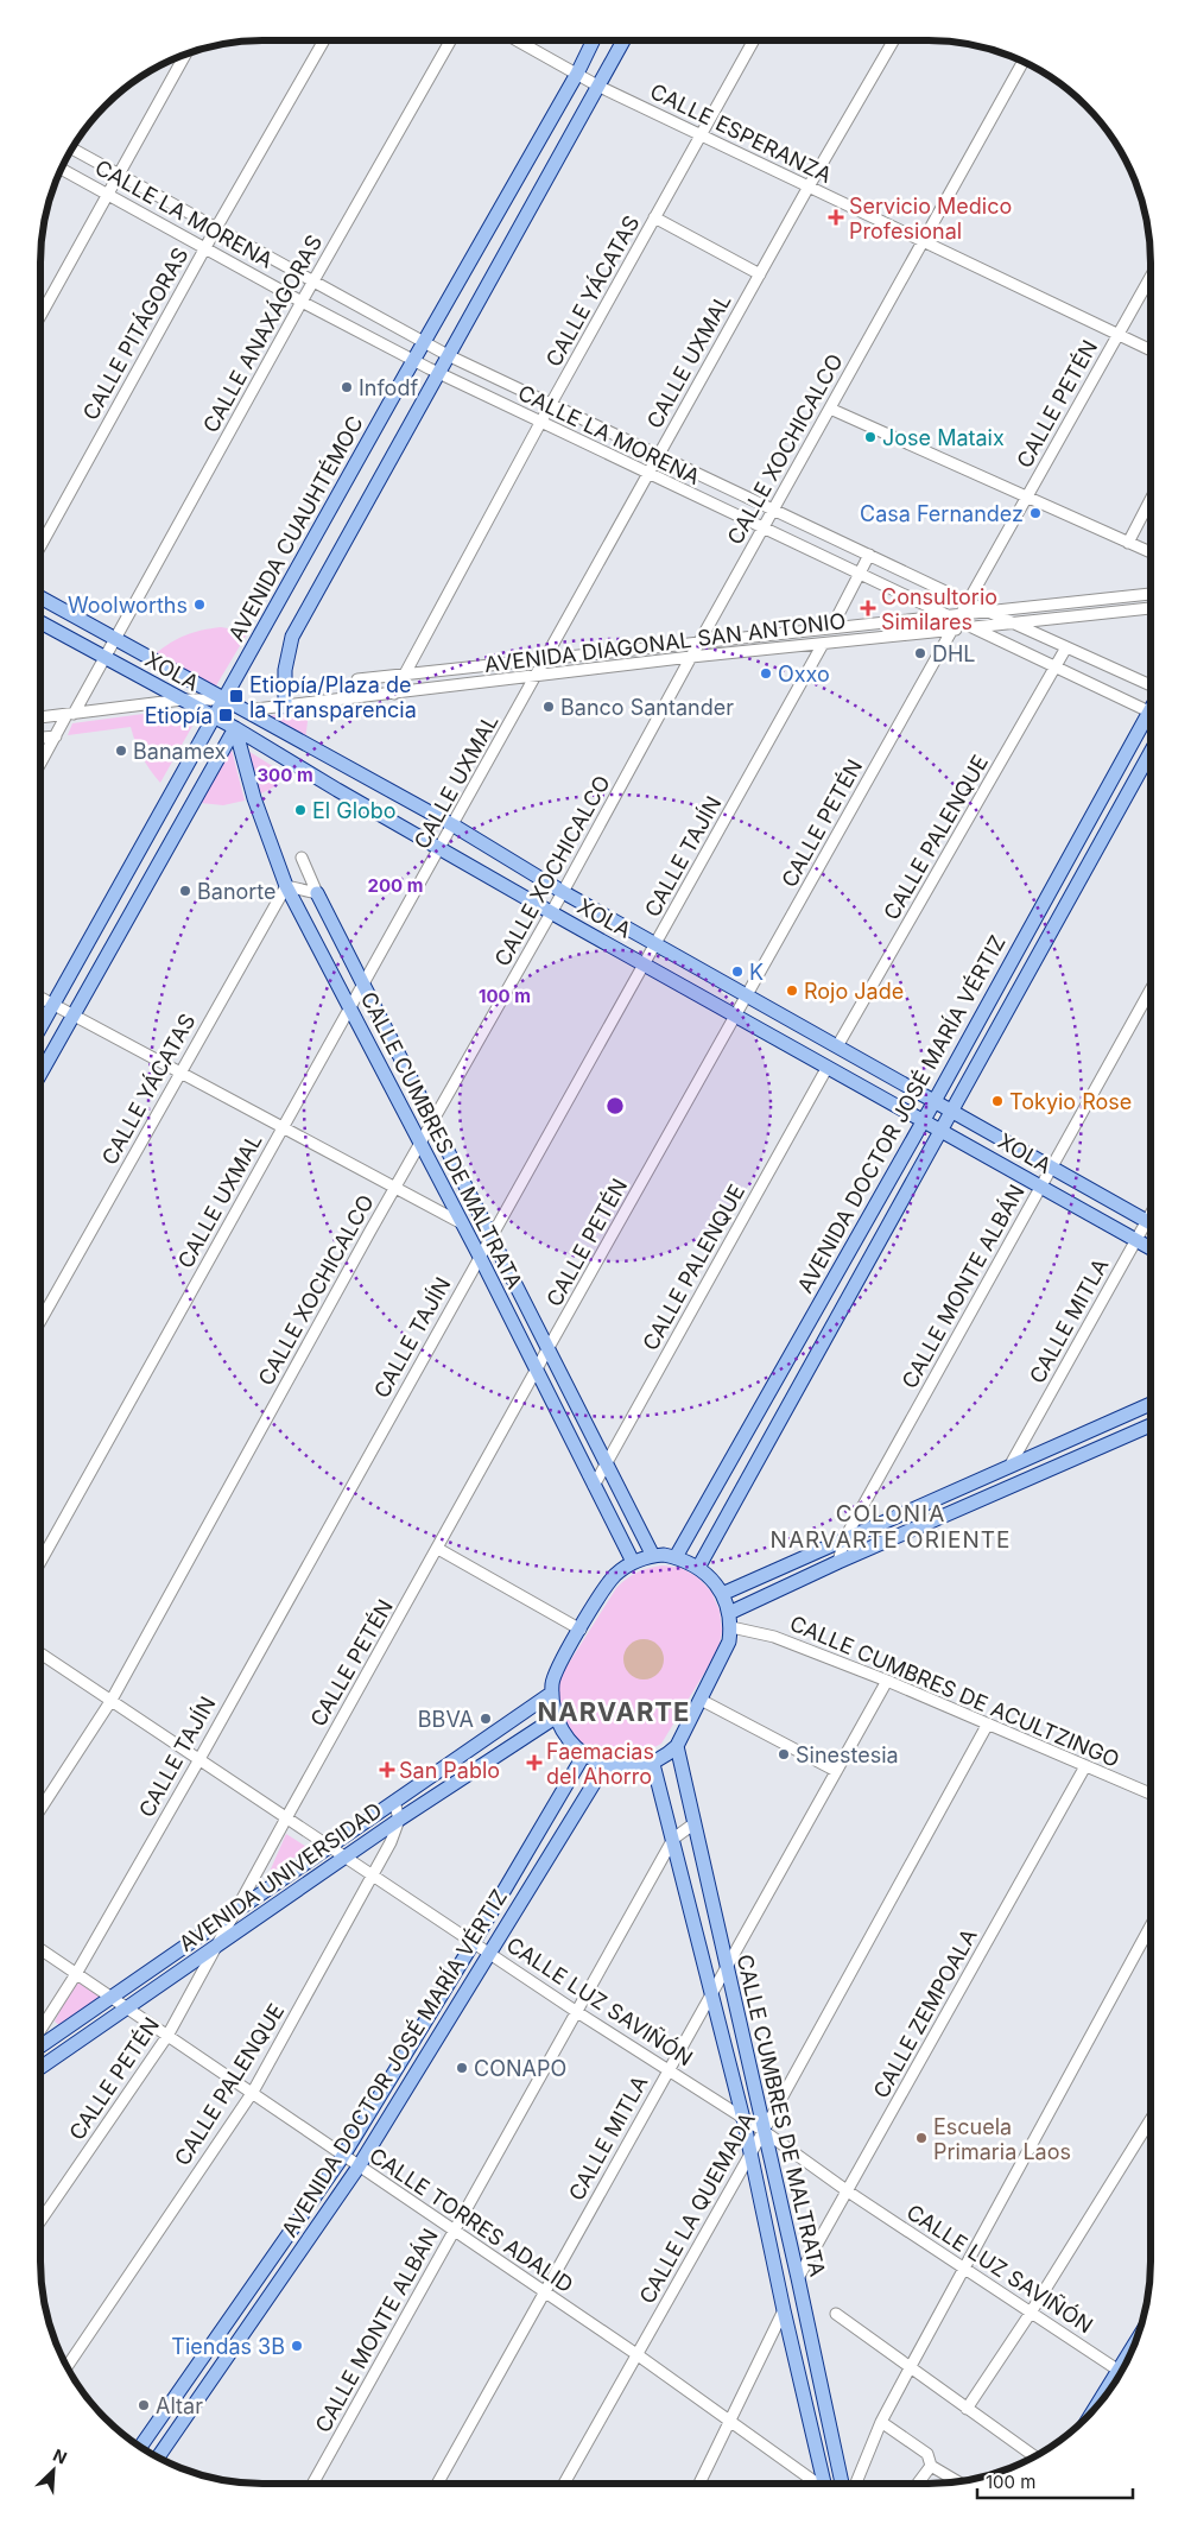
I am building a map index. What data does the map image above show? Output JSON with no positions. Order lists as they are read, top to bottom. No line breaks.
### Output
{"streets":{"main road":["AVENIDA CUAUHTÉMOC","XOLA","AVENIDA DOCTOR JOSÉ MARÍA VÉRTIZ","CALLE CUMBRES DE MALTRATA","AVENIDA UNIVERSIDAD"],"street":["CALLE ESPERANZA","CALLE LA MORENA","CALLE YÁCATAS","CALLE PITÁGORAS","CALLE ANAXÁGORAS","CALLE UXMAL","CALLE PETÉN","CALLE XOCHICALCO","AVENIDA DIAGONAL SAN ANTONIO","CALLE PALENQUE","CALLE TAJÍN","CALLE MONTE ALBÁN","CALLE MITLA","CALLE CUMBRES DE ACULTZINGO","CALLE LUZ SAVIÑÓN","CALLE ZEMPOALA","CALLE LA QUEMADA","CALLE TORRES ADALID"]},"crossings":[["CALLE ESPERANZA","CALLE YÁCATAS"],["CALLE ESPERANZA","CALLE UXMAL"],["CALLE ESPERANZA","CALLE PETÉN"],["CALLE ESPERANZA","CALLE XOCHICALCO"],["CALLE ESPERANZA","AVENIDA CUAUHTÉMOC"],["CALLE LA MORENA","CALLE YÁCATAS"],["CALLE LA MORENA","CALLE PITÁGORAS"],["CALLE LA MORENA","CALLE ANAXÁGORAS"],["CALLE LA MORENA","CALLE UXMAL"],["CALLE LA MORENA","CALLE PETÉN"],["CALLE LA MORENA","CALLE XOCHICALCO"],["CALLE LA MORENA","AVENIDA CUAUHTÉMOC"],["CALLE LA MORENA","AVENIDA DIAGONAL SAN ANTONIO"],["CALLE LA MORENA","CALLE PALENQUE"],["CALLE YÁCATAS","AVENIDA DIAGONAL SAN ANTONIO"],["CALLE YÁCATAS","CALLE CUMBRES DE MALTRATA"],["CALLE ANAXÁGORAS","XOLA"],["CALLE UXMAL","AVENIDA DIAGONAL SAN ANTONIO"],["CALLE UXMAL","XOLA"],["CALLE UXMAL","CALLE CUMBRES DE MALTRATA"],["CALLE PETÉN","AVENIDA DIAGONAL SAN ANTONIO"],["CALLE PETÉN","XOLA"],["CALLE PETÉN","CALLE CUMBRES DE MALTRATA"],["CALLE PETÉN","AVENIDA UNIVERSIDAD"],["CALLE PETÉN","CALLE LUZ SAVIÑÓN"],["CALLE PETÉN","CALLE TORRES ADALID"],["CALLE XOCHICALCO","AVENIDA DIAGONAL SAN ANTONIO"],["CALLE XOCHICALCO","XOLA"],["CALLE XOCHICALCO","CALLE CUMBRES DE MALTRATA"],["CALLE XOCHICALCO","CALLE LUZ SAVIÑÓN"],["AVENIDA CUAUHTÉMOC","XOLA"],["AVENIDA DIAGONAL SAN ANTONIO","XOLA"],["AVENIDA DIAGONAL SAN ANTONIO","CALLE TAJÍN"],["XOLA","CALLE PALENQUE"],["XOLA","CALLE TAJÍN"],["XOLA","AVENIDA DOCTOR JOSÉ MARÍA VÉRTIZ"],["XOLA","CALLE CUMBRES DE MALTRATA"],["XOLA","CALLE MONTE ALBÁN"],["XOLA","CALLE MITLA"],["CALLE PALENQUE","CALLE CUMBRES DE MALTRATA"],["CALLE PALENQUE","AVENIDA UNIVERSIDAD"],["CALLE PALENQUE","CALLE LUZ SAVIÑÓN"],["CALLE PALENQUE","CALLE TORRES ADALID"],["CALLE TAJÍN","CALLE CUMBRES DE MALTRATA"],["CALLE TAJÍN","CALLE LUZ SAVIÑÓN"],["CALLE TAJÍN","CALLE TORRES ADALID"],["AVENIDA DOCTOR JOSÉ MARÍA VÉRTIZ","CALLE CUMBRES DE MALTRATA"],["AVENIDA DOCTOR JOSÉ MARÍA VÉRTIZ","CALLE CUMBRES DE ACULTZINGO"],["AVENIDA DOCTOR JOSÉ MARÍA VÉRTIZ","AVENIDA UNIVERSIDAD"],["AVENIDA DOCTOR JOSÉ MARÍA VÉRTIZ","CALLE LUZ SAVIÑÓN"],["AVENIDA DOCTOR JOSÉ MARÍA VÉRTIZ","CALLE TORRES ADALID"],["CALLE CUMBRES DE MALTRATA","CALLE MONTE ALBÁN"],["CALLE CUMBRES DE MALTRATA","CALLE MITLA"],["CALLE CUMBRES DE MALTRATA","CALLE CUMBRES DE ACULTZINGO"],["CALLE CUMBRES DE MALTRATA","AVENIDA UNIVERSIDAD"],["CALLE CUMBRES DE MALTRATA","CALLE LUZ SAVIÑÓN"],["CALLE CUMBRES DE MALTRATA","CALLE ZEMPOALA"],["CALLE CUMBRES DE MALTRATA","CALLE LA QUEMADA"],["CALLE MONTE ALBÁN","CALLE LUZ SAVIÑÓN"],["CALLE MONTE ALBÁN","CALLE TORRES ADALID"],["CALLE MITLA","CALLE CUMBRES DE ACULTZINGO"],["CALLE MITLA","CALLE LUZ SAVIÑÓN"],["CALLE MITLA","CALLE TORRES ADALID"],["CALLE CUMBRES DE ACULTZINGO","AVENIDA UNIVERSIDAD"],["CALLE CUMBRES DE ACULTZINGO","CALLE ZEMPOALA"],["CALLE CUMBRES DE ACULTZINGO","CALLE LA QUEMADA"],["AVENIDA UNIVERSIDAD","CALLE LUZ SAVIÑÓN"],["AVENIDA UNIVERSIDAD","CALLE TORRES ADALID"],["CALLE LUZ SAVIÑÓN","CALLE ZEMPOALA"],["CALLE LUZ SAVIÑÓN","CALLE LA QUEMADA"],["CALLE LA QUEMADA","CALLE TORRES ADALID"]],"districts":["COLONIA NARVARTE ORIENTE","NARVARTE"],"places":{"health":["Servicio Medico Profesional","Consultorio Similares","Faemacias del Ahorro","San Pablo"],"other":["Infodf","Jose Mataix","Casa Fernandez","Woolworths","DHL","Oxxo","Banco Santander","Banamex","El Globo","Banorte","K","Rojo Jade","Tokyio Rose","BBVA","Sinestesia","CONAPO","Escuela Primaria Laos","Tiendas 3B","Altar"],"transit":["Etiopía/Plaza de la Transparencia","Etiopía"]},"scale_bar":"100 m","north":"top right","rings":["300 m","200 m","100 m"]}
